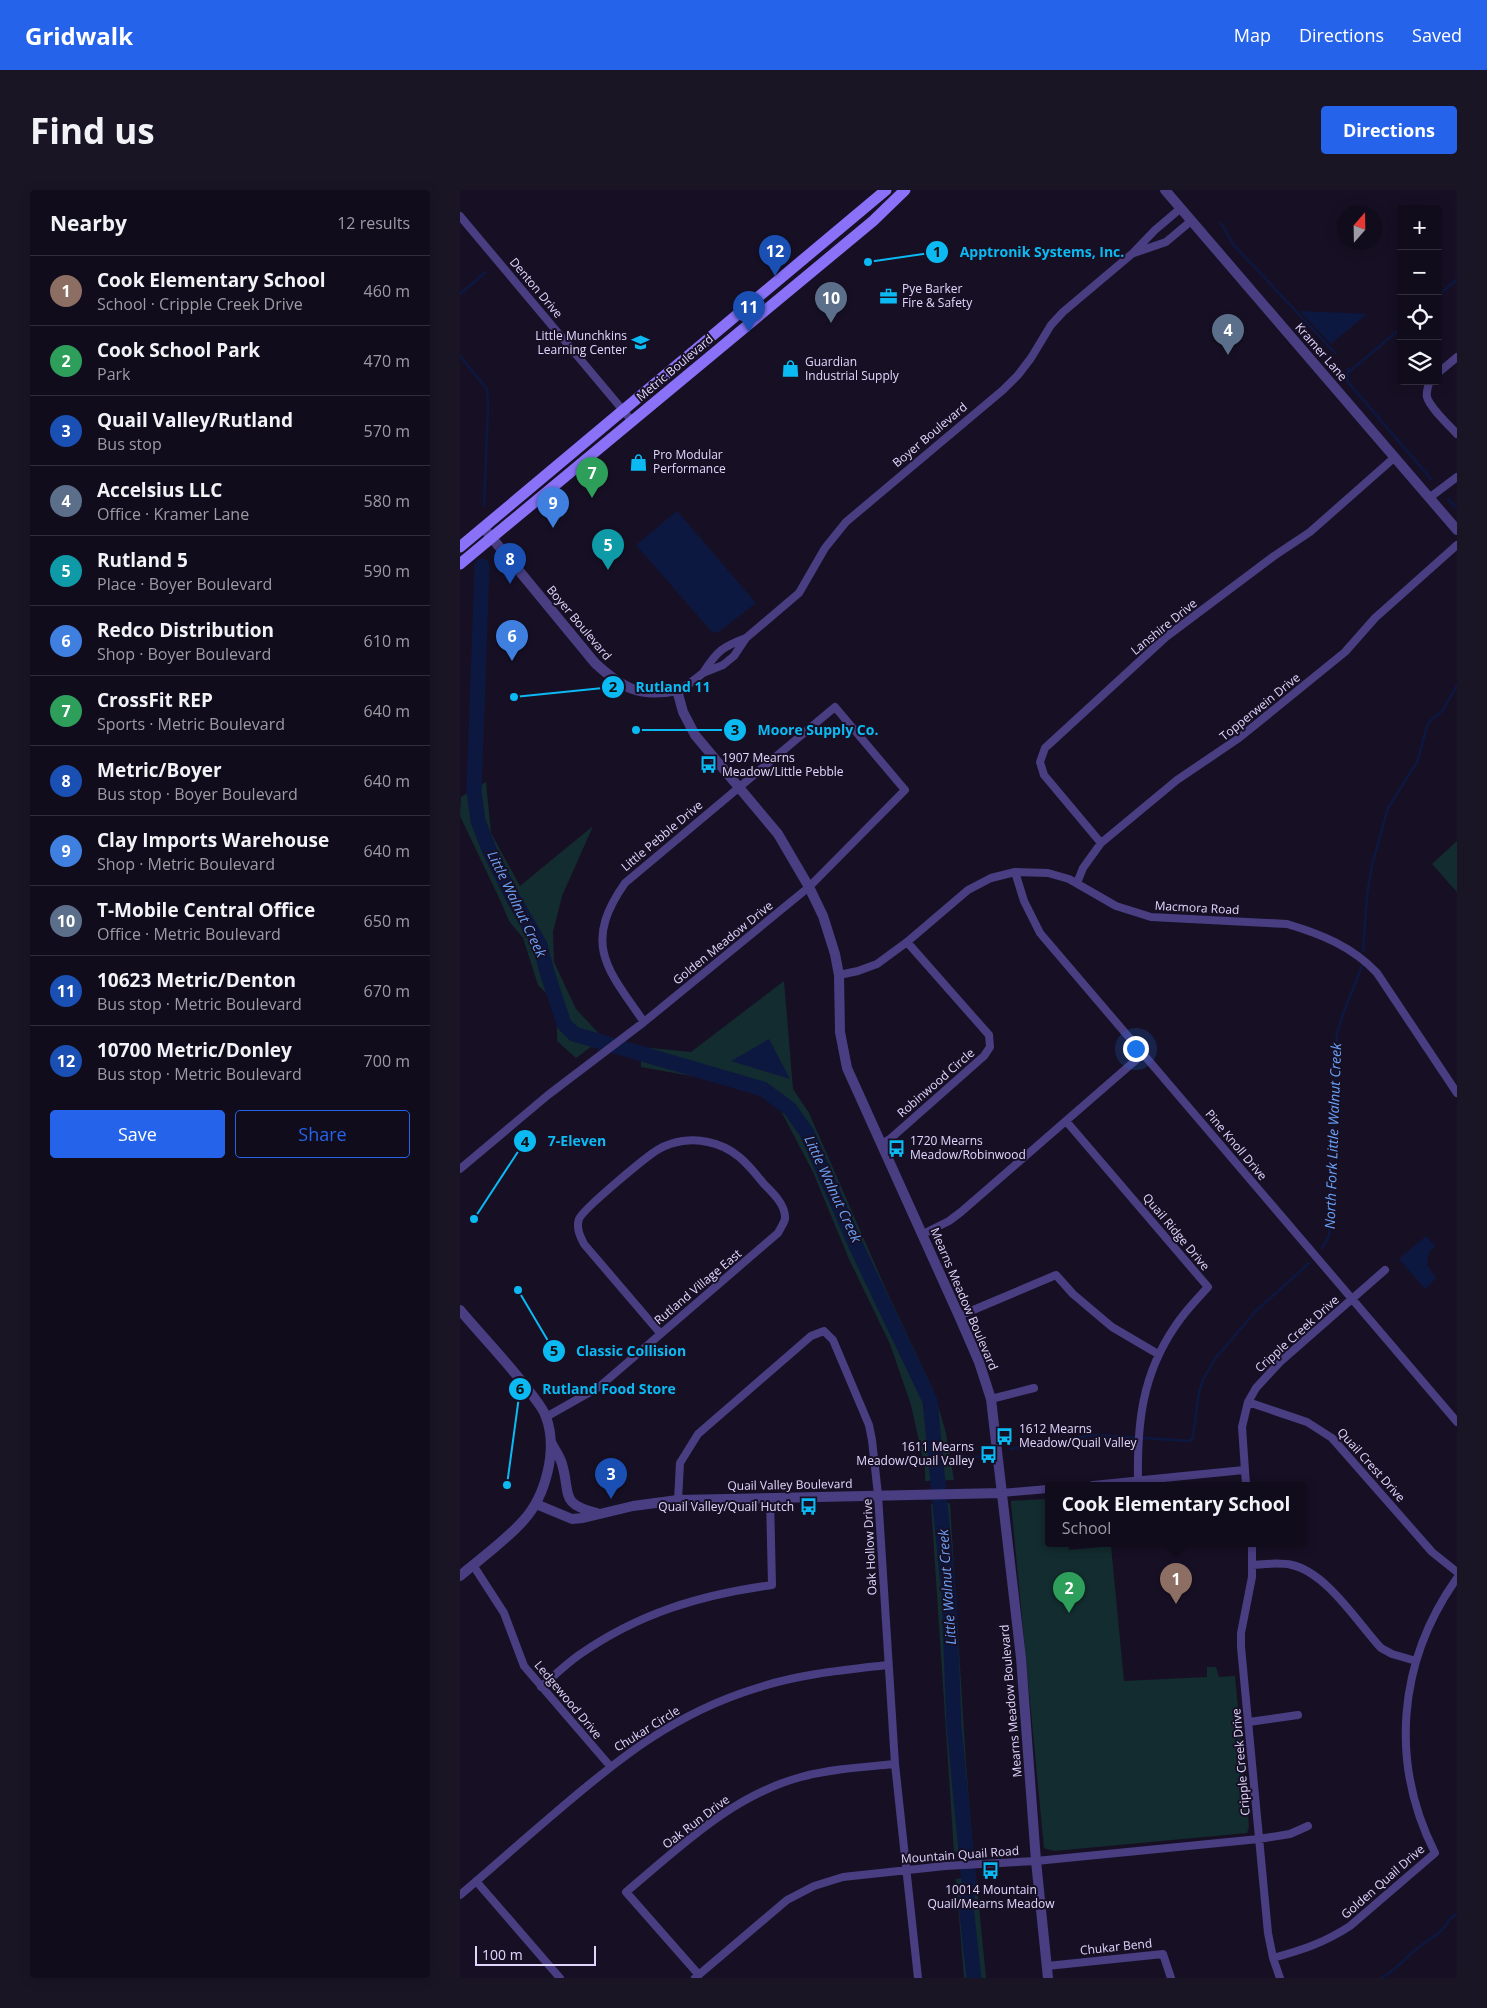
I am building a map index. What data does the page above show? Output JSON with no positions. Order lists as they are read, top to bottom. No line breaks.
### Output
{"streets":{"main road":["Metric Boulevard"],"street":["Denton Drive","Kramer Lane","Boyer Boulevard","Lanshire Drive","Topperwein Drive","Little Pebble Drive","Macmora Road","Golden Meadow Drive","Robinwood Circle","Pine Knoll Drive","Quail Ridge Drive","Rutland Village East","Mearns Meadow Boulevard","Cripple Creek Drive","Quail Crest Drive","Quail Valley Boulevard","Oak Hollow Drive","Ledgewood Drive","Chukar Circle","Oak Run Drive","Mountain Quail Road","Golden Quail Drive","Chukar Bend"]},"crossings":[["Denton Drive","Metric Boulevard"],["Kramer Lane","Boyer Boulevard"],["Kramer Lane","Lanshire Drive"],["Metric Boulevard","Boyer Boulevard"],["Boyer Boulevard","Mearns Meadow Boulevard"],["Lanshire Drive","Topperwein Drive"],["Topperwein Drive","Macmora Road"],["Little Pebble Drive","Golden Meadow Drive"],["Little Pebble Drive","Mearns Meadow Boulevard"],["Macmora Road","Robinwood Circle"],["Macmora Road","Pine Knoll Drive"],["Macmora Road","Mearns Meadow Boulevard"],["Golden Meadow Drive","Mearns Meadow Boulevard"],["Robinwood Circle","Mearns Meadow Boulevard"],["Pine Knoll Drive","Cripple Creek Drive"],["Mearns Meadow Boulevard","Quail Valley Boulevard"],["Mearns Meadow Boulevard","Mountain Quail Road"],["Mearns Meadow Boulevard","Chukar Bend"],["Cripple Creek Drive","Quail Crest Drive"],["Cripple Creek Drive","Mountain Quail Road"],["Cripple Creek Drive","Golden Quail Drive"],["Quail Valley Boulevard","Oak Hollow Drive"],["Oak Hollow Drive","Chukar Circle"],["Oak Hollow Drive","Oak Run Drive"],["Oak Hollow Drive","Mountain Quail Road"],["Ledgewood Drive","Chukar Circle"],["Oak Run Drive","Mountain Quail Road"]],"water":["Little Walnut Creek","North Fork Little Walnut Creek"],"places":{"other":["Apptronik Systems, Inc.","Rutland 11","Moore Supply Co.","7-Eleven","Classic Collision","Rutland Food Store"],"office":["Pye Barker Fire & Safety"],"school or university":["Little Munchkins Learning Center"],"shop":["Guardian Industrial Supply","Pro Modular Performance"],"bus stop":["1907 Mearns Meadow/Little Pebble","1720 Mearns Meadow/Robinwood","1612 Mearns Meadow/Quail Valley","1611 Mearns Meadow/Quail Valley","Quail Valley/Quail Hutch","10014 Mountain Quail/Mearns Meadow"]},"scale_bar":"100 m","north":"top","page":{"header":"Gridwalk","nav":["Map","Directions","Saved"],"buttons":["Directions",["Save","Share"]],"title":"Find us","heading":["Nearby","12 results"],"map_buttons":["+","−"],"pins":["12","10","11","4","7","9","5","8","6","3","1","2"],"list":[{"mark":"1","name":"Cook Elementary School","note":"School · Cripple Creek Drive","value":"460 m"},{"mark":"2","name":"Cook School Park","note":"Park","value":"470 m"},{"mark":"3","name":"Quail Valley/Rutland","note":"Bus stop","value":"570 m"},{"mark":"4","name":"Accelsius LLC","note":"Office · Kramer Lane","value":"580 m"},{"mark":"5","name":"Rutland 5","note":"Place · Boyer Boulevard","value":"590 m"},{"mark":"6","name":"Redco Distribution","note":"Shop · Boyer Boulevard","value":"610 m"},{"mark":"7","name":"CrossFit REP","note":"Sports · Metric Boulevard","value":"640 m"},{"mark":"8","name":"Metric/Boyer","note":"Bus stop · Boyer Boulevard","value":"640 m"},{"mark":"9","name":"Clay Imports Warehouse","note":"Shop · Metric Boulevard","value":"640 m"},{"mark":"10","name":"T-Mobile Central Office","note":"Office · Metric Boulevard","value":"650 m"},{"mark":"11","name":"10623 Metric/Denton","note":"Bus stop · Metric Boulevard","value":"670 m"},{"mark":"12","name":"10700 Metric/Donley","note":"Bus stop · Metric Boulevard","value":"700 m"}],"popup":["Cook Elementary School","School"],"scale":"100 m"}}
